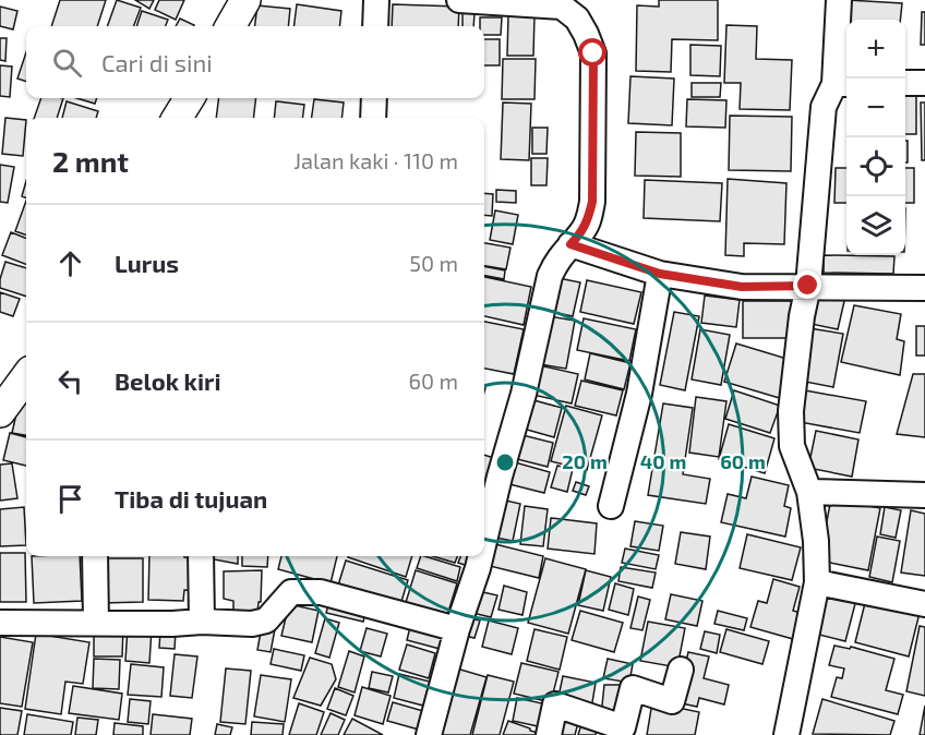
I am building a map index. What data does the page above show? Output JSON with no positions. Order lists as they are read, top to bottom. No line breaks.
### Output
{"page":{"map_buttons":["+","−"],"search":"Cari di sini","heading":["2 mnt","Jalan kaki · 110 m"],"list":[["Lurus","50 m"],["Belok kiri","60 m"],"Tiba di tujuan"]},"rings":["20 m","40 m","60 m"]}
